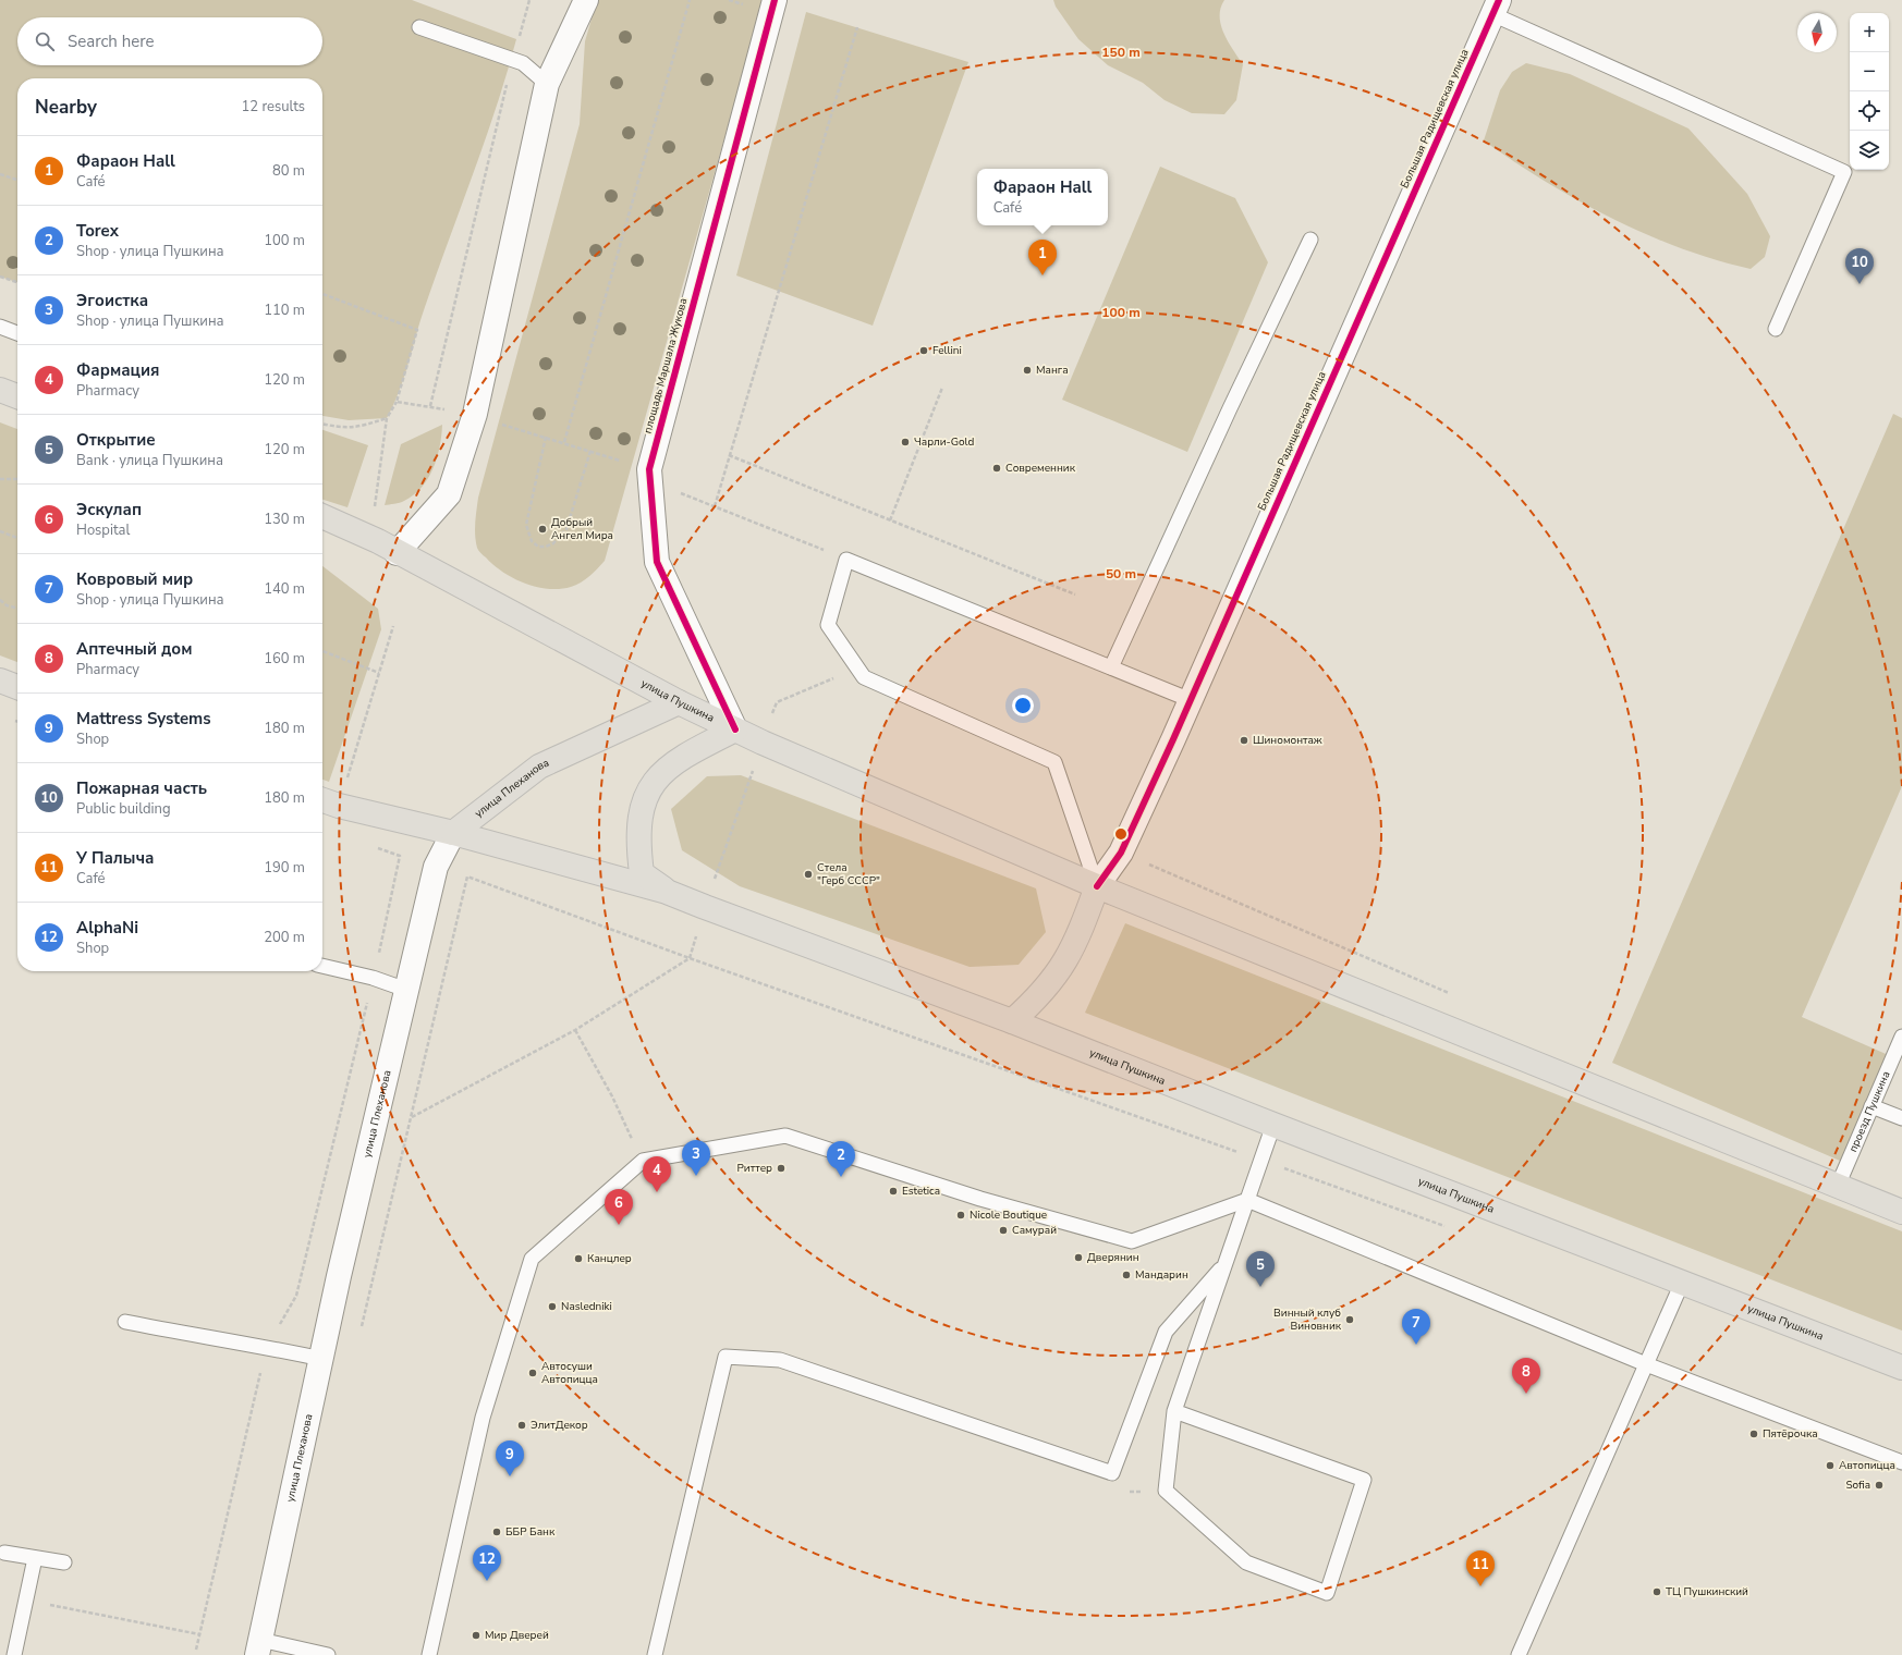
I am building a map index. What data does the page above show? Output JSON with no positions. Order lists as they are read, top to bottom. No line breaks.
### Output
{"streets":{"main road":["улица Пушкина","улица Плеханова"],"street":["Большая Радищевская улица","площадь Маршала Жукова"],"lane":["проезд Пушкина"]},"crossings":[["Большая Радищевская улица","улица Пушкина"],["площадь Маршала Жукова","улица Пушкина"],["улица Пушкина","улица Плеханова"],["улица Пушкина","проезд Пушкина"]],"places":["Fellini","Манга","Чарли-Gold","Современник","Добрый Ангел Мира","Шиномонтаж","Стела \"Герб СССР\"","Риттер","Estetica","Nicole Boutique","Самурай","Дверянин","Канцлер","Мандарин","Nasledniki","Винный клуб Виновник","Автосуши Автопицца","ЭлитДекор","Пятёрочка","Автопицца","Sofia","ББР Банк","ТЦ Пушкинский","Мир Дверей"],"north":"bottom","page":{"map_buttons":["+","−"],"search":"Search here","heading":["Nearby","12 results"],"list":[{"mark":"1","name":"Фараон Hall","note":"Café","value":"80 m"},{"mark":"2","name":"Torex","note":"Shop · улица Пушкина","value":"100 m"},{"mark":"3","name":"Эгоистка","note":"Shop · улица Пушкина","value":"110 m"},{"mark":"4","name":"Фармация","note":"Pharmacy","value":"120 m"},{"mark":"5","name":"Открытие","note":"Bank · улица Пушкина","value":"120 m"},{"mark":"6","name":"Эскулап","note":"Hospital","value":"130 m"},{"mark":"7","name":"Ковровый мир","note":"Shop · улица Пушкина","value":"140 m"},{"mark":"8","name":"Аптечный дом","note":"Pharmacy","value":"160 m"},{"mark":"9","name":"Mattress Systems","note":"Shop","value":"180 m"},{"mark":"10","name":"Пожарная часть","note":"Public building","value":"180 m"},{"mark":"11","name":"У Палыча","note":"Café","value":"190 m"},{"mark":"12","name":"AlphaNi","note":"Shop","value":"200 m"}],"popup":["Фараон Hall","Café"],"pins":["1","10","3","2","4","6","5","7","8","9","12","11"]},"rings":["150 m","100 m","50 m"]}
